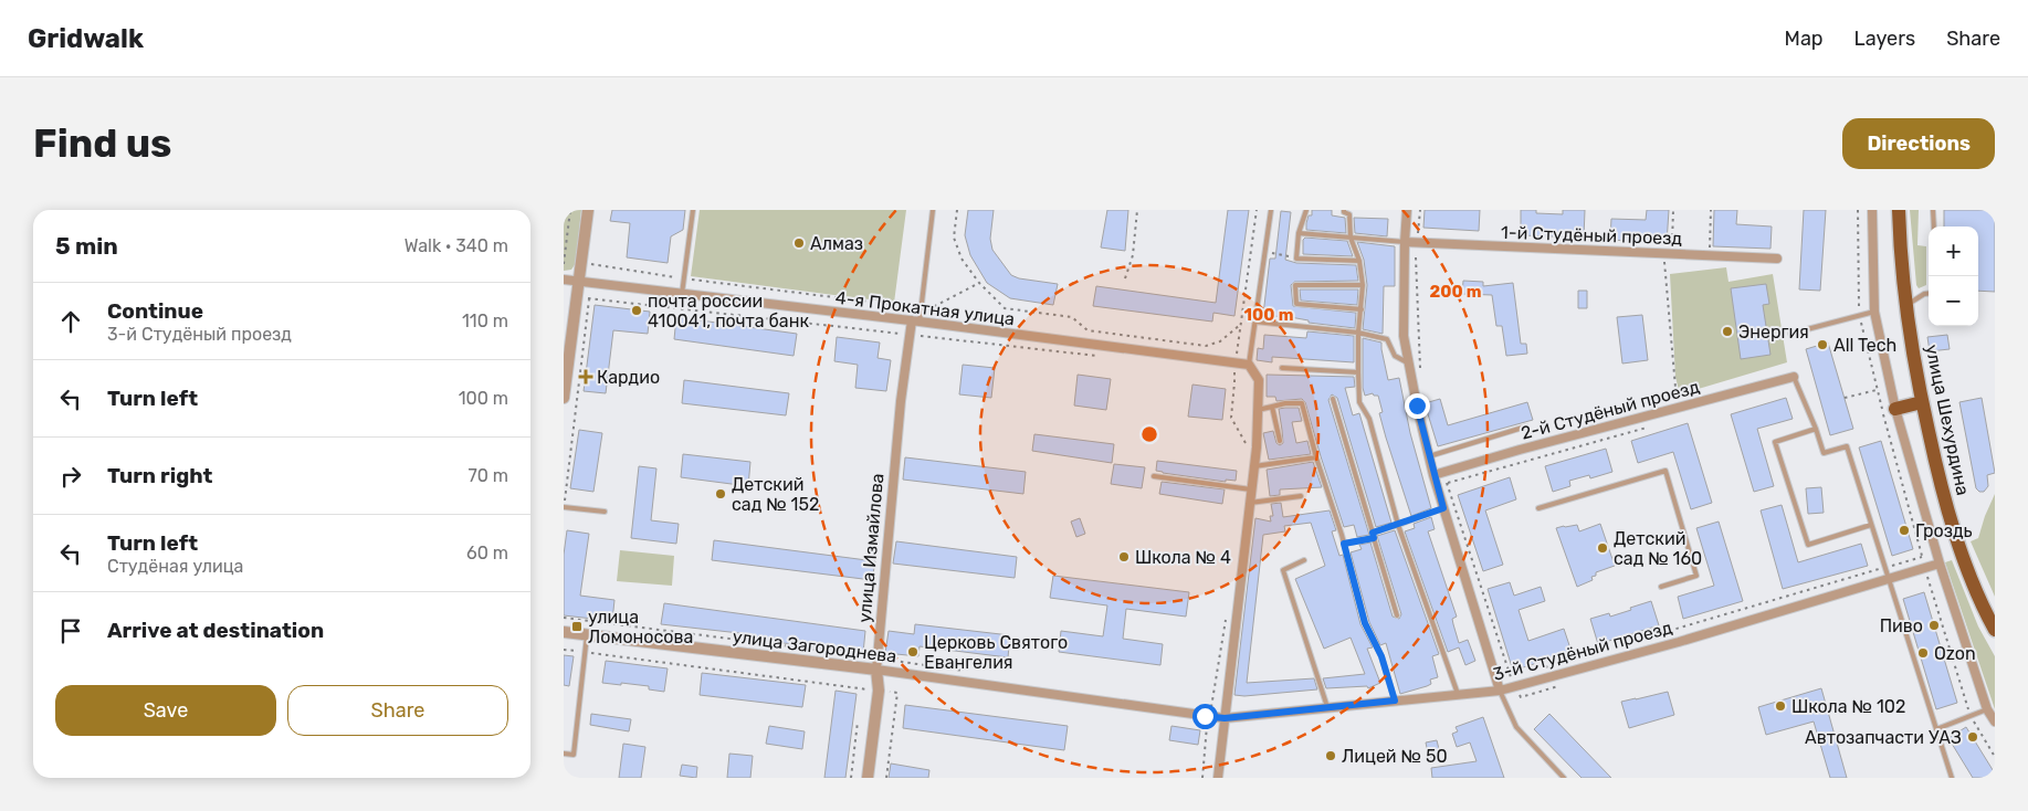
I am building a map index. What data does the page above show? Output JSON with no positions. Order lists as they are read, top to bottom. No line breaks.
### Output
{"streets":{"main road":["улица Шехурдина"],"street":["1-й Студёный проезд","4-я Прокатная улица","2-й Студёный проезд","улица Измайлова","улица Загороднева","3-й Студёный проезд"]},"crossings":[["4-я Прокатная улица","улица Измайлова"],["улица Измайлова","улица Загороднева"],["улица Загороднева","3-й Студёный проезд"]],"places":{"other":["Алмаз","почта россии 410041, почта банк","Энергия","All Tech","Детский сад № 152","Гроздь","Детский сад № 160","Школа № 4","Пиво","Церковь Святого Евангелия","Ozon","Школа № 102","Автозапчасти УАЗ","Лицей № 50"],"health":["Кардио"],"transit":["улица Ломоносова"]},"page":{"header":"Gridwalk","nav":["Map","Layers","Share"],"buttons":["Directions",["Save","Share"]],"title":"Find us","heading":["5 min","Walk · 340 m"],"map_buttons":["+","−"],"list":[["Continue","3-й Студёный проезд","110 m"],["Turn left","100 m"],["Turn right","70 m"],["Turn left","Студёная улица","60 m"],"Arrive at destination"]},"rings":["200 m","100 m"]}
